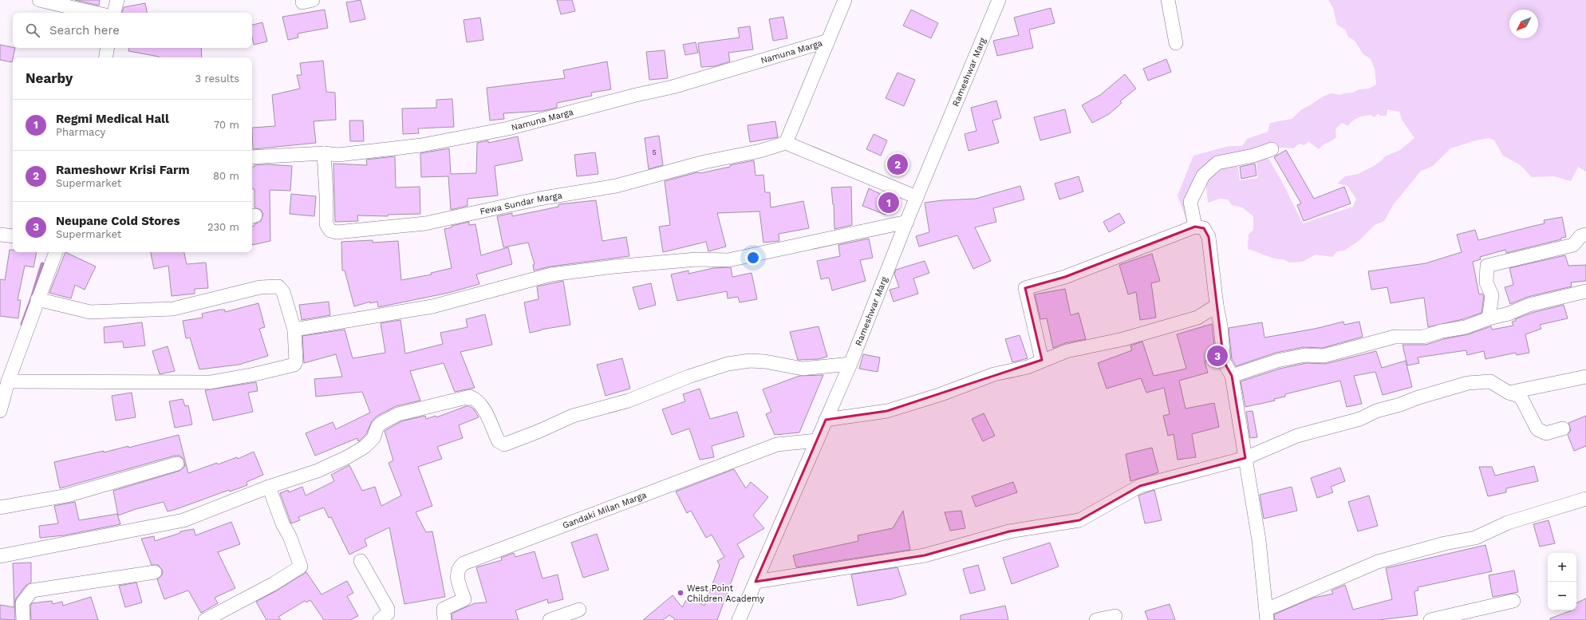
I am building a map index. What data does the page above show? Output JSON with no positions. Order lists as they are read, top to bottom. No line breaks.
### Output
{"streets":{"street":["Namuna Marga","Rameshwar Marg","Fewa Sundar Marga","Gandaki Milan Marga"]},"crossings":[["Namuna Marga","Fewa Sundar Marga"],["Rameshwar Marg","Gandaki Milan Marga"]],"places":["West Point Children Academy"],"house_numbers":["5"],"north":"bottom left","page":{"search":"Search here","heading":["Nearby","3 results"],"list":[{"mark":"1","name":"Regmi Medical Hall","note":"Pharmacy","value":"70 m"},{"mark":"2","name":"Rameshowr Krisi Farm","note":"Supermarket","value":"80 m"},{"mark":"3","name":"Neupane Cold Stores","note":"Supermarket","value":"230 m"}],"pins":["2","1","3"],"map_buttons":["+","−"]}}
